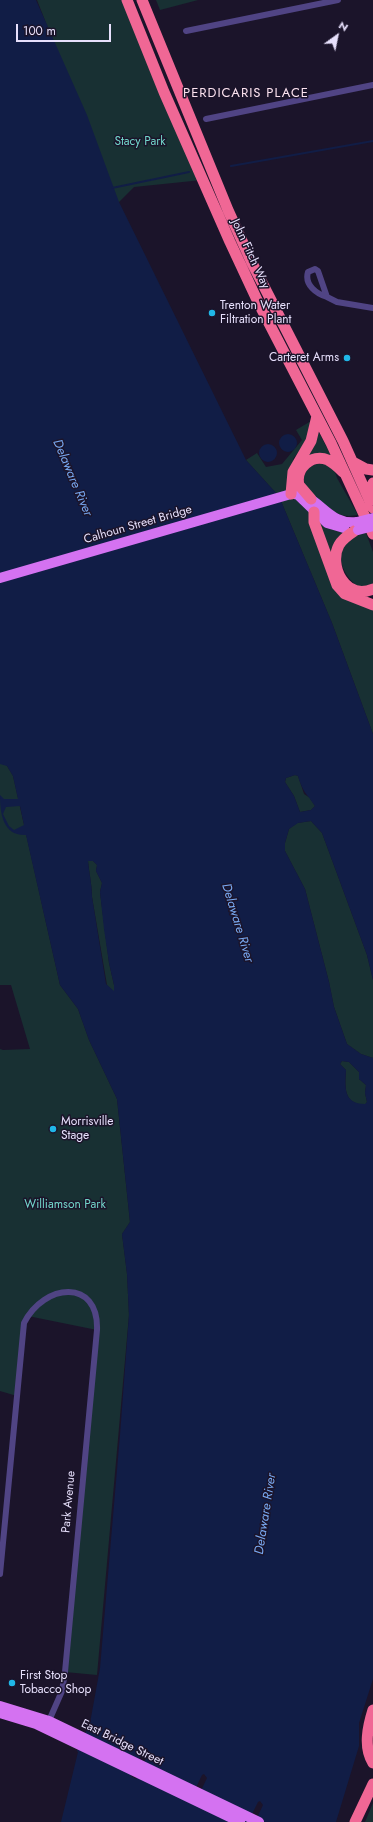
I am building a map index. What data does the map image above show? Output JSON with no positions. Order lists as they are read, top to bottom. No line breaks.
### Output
{"streets":{"highway":["John Fitch Way"],"main road":["Calhoun Street Bridge","East Bridge Street"],"street":["Park Avenue"]},"crossings":[["Park Avenue","East Bridge Street"]],"districts":["PERDICARIS PLACE"],"water":["Delaware River"],"parks":["Stacy Park","Williamson Park"],"places":["Trenton Water Filtration Plant","Carteret Arms","Morrisville Stage","First Stop Tobacco Shop"],"scale_bar":"100 m","north":"top right"}
